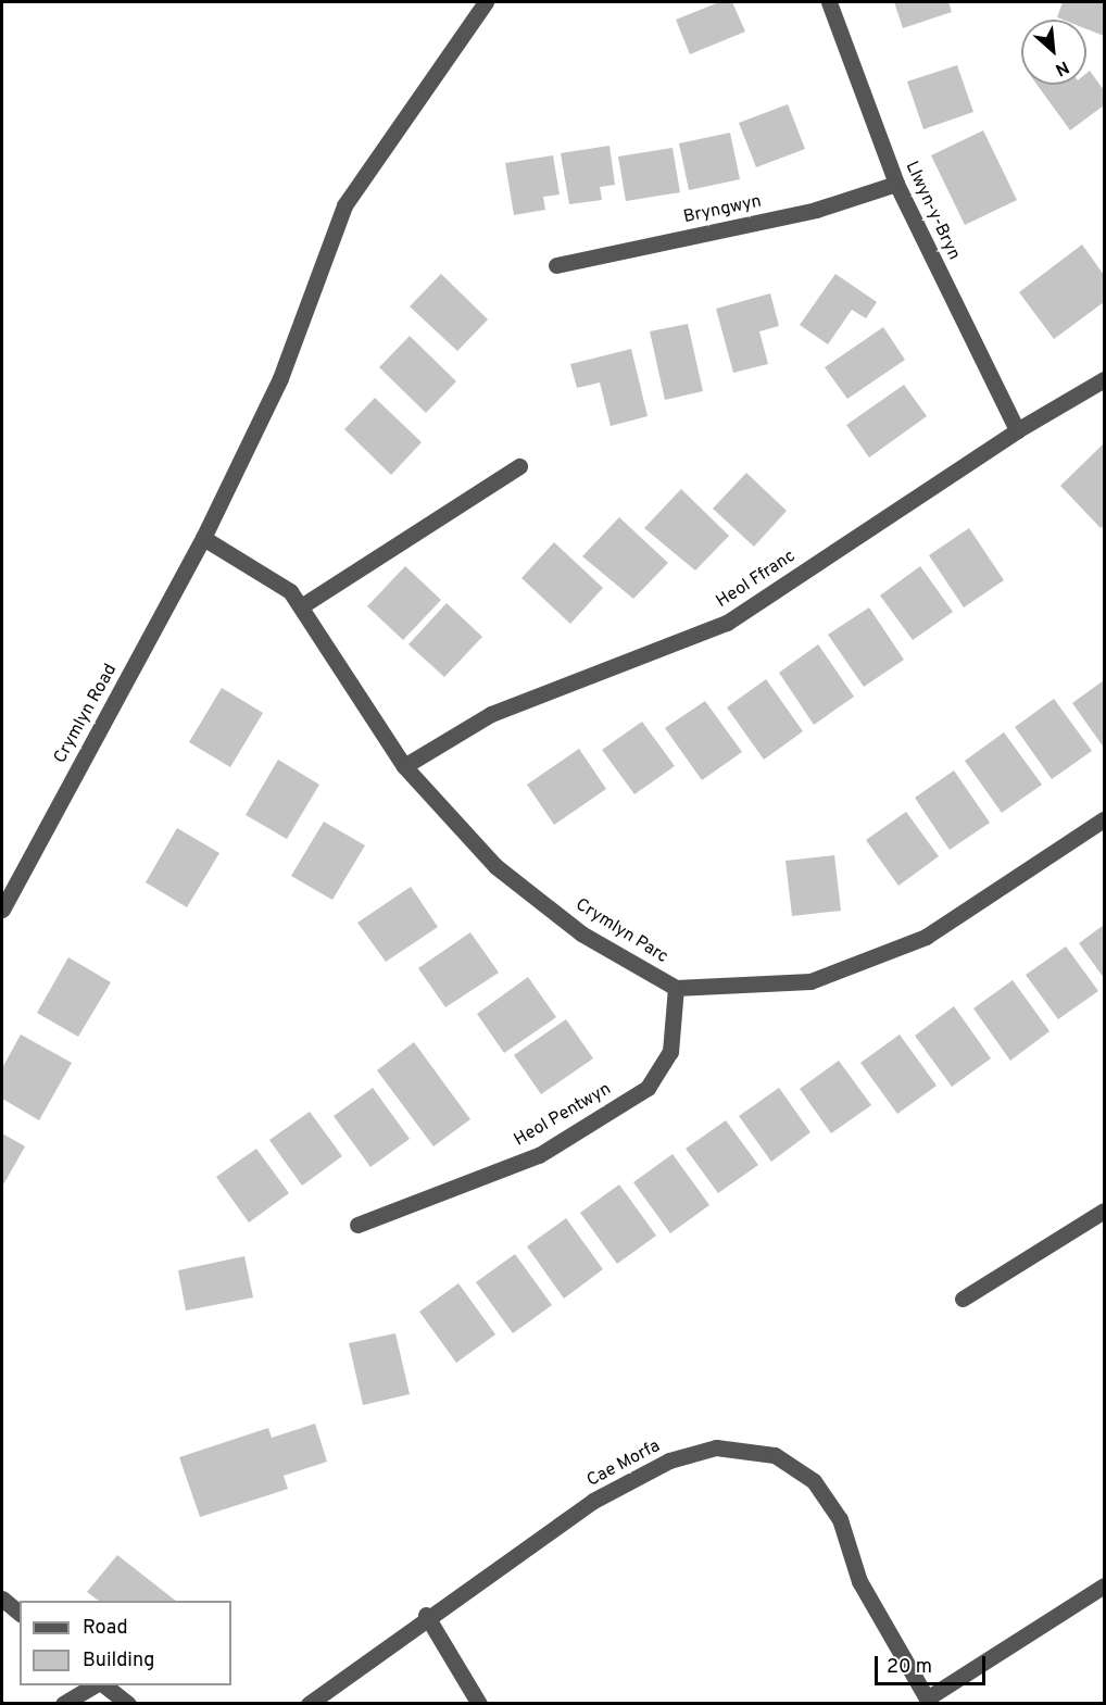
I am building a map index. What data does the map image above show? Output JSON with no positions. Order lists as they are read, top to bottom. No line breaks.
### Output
{"streets":{"street":["Bryngwyn","Llwyn-y-Bryn","Heol Ffranc","Crymlyn Road","Crymlyn Parc","Heol Pentwyn","Cae Morfa"]},"crossings":[["Bryngwyn","Llwyn-y-Bryn"],["Llwyn-y-Bryn","Heol Ffranc"],["Heol Ffranc","Crymlyn Parc"],["Crymlyn Road","Crymlyn Parc"],["Crymlyn Parc","Heol Pentwyn"]],"legend":["Road","Building"],"scale_bar":"20 m","north":"bottom right"}
